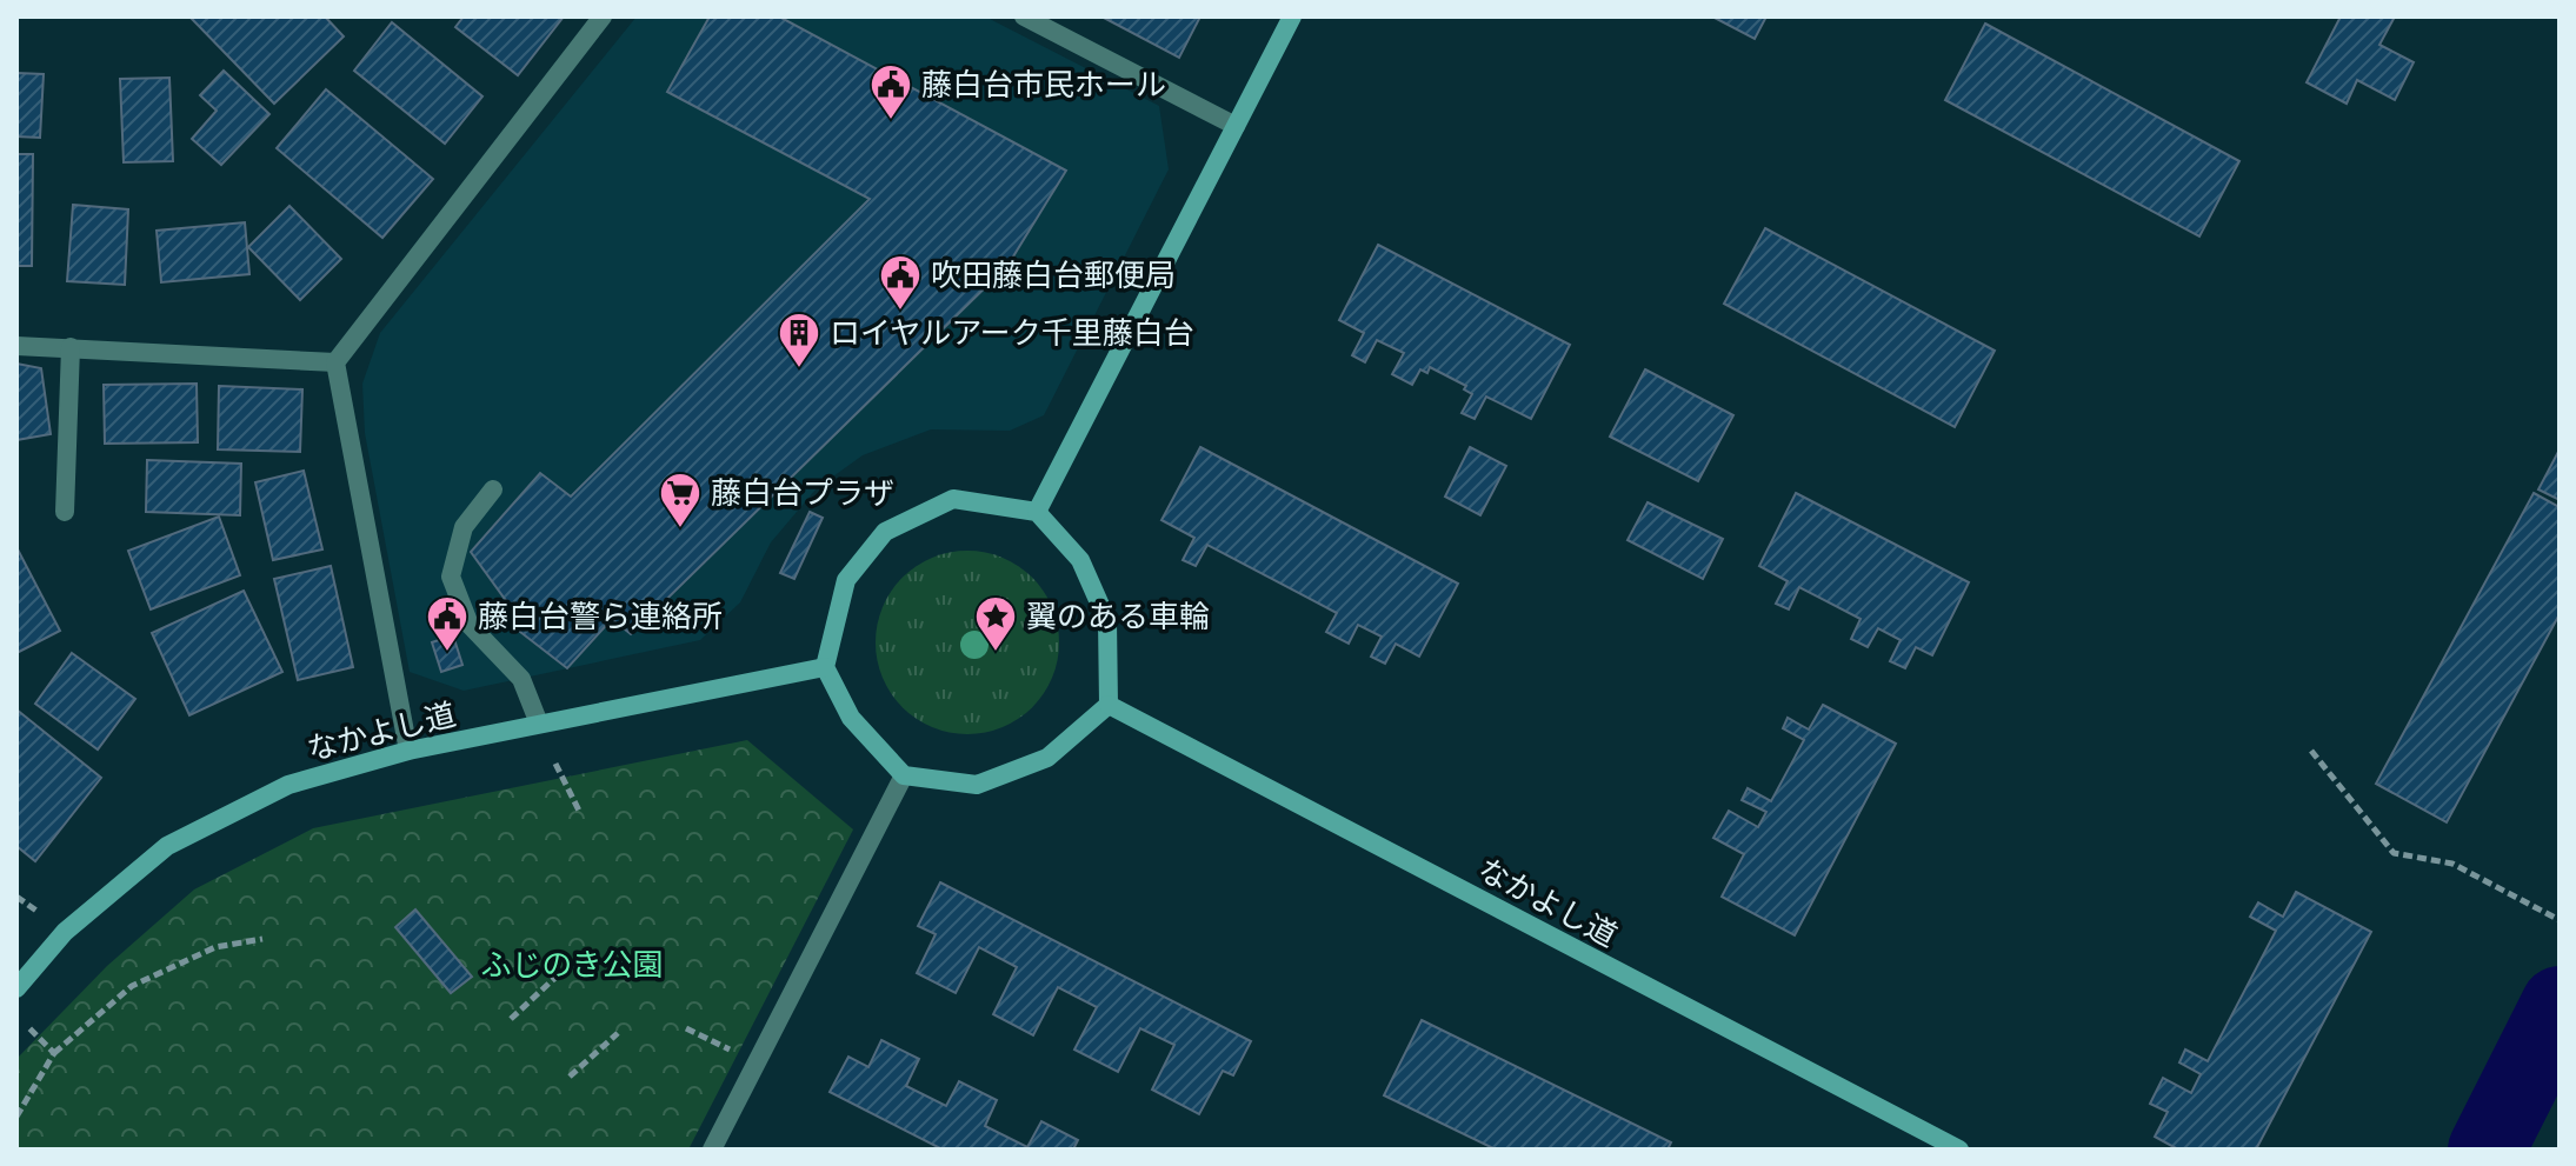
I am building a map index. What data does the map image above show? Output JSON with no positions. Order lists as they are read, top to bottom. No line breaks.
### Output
{"streets":{"street":["なかよし道"]},"parks":["ふじのき公園"],"places":{"public building":["藤白台市民ホール","吹田藤白台郵便局","藤白台警ら連絡所"],"building":["ロイヤルアーク千里藤白台"],"supermarket":["藤白台プラザ"],"place":["翼のある車輪"]}}
